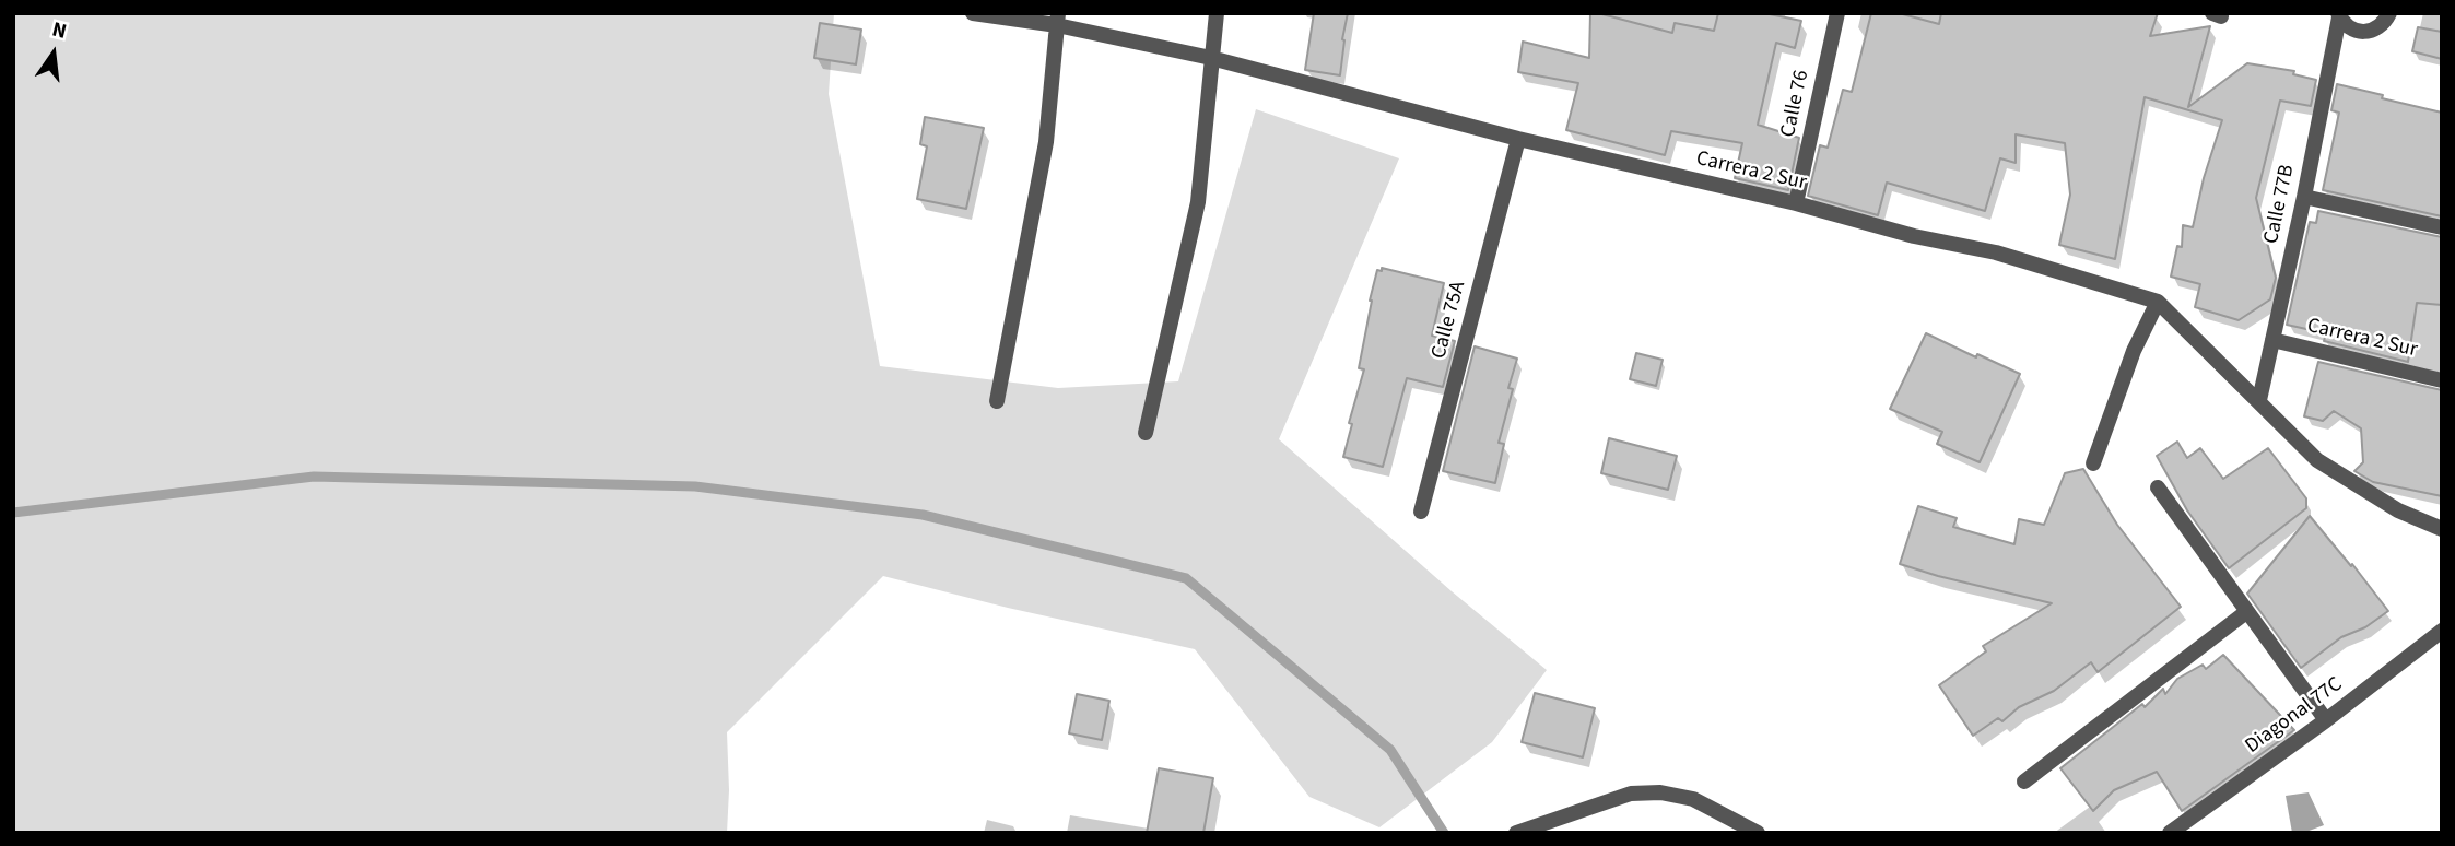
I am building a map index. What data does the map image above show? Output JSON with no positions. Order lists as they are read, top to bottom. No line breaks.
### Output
{"streets":{"street":["Calle 76","Carrera 2 Sur","Calle 77B","Calle 75A","Diagonal 77C"]},"crossings":[["Calle 76","Carrera 2 Sur"],["Carrera 2 Sur","Calle 77B"],["Carrera 2 Sur","Calle 75A"]],"north":"top"}
